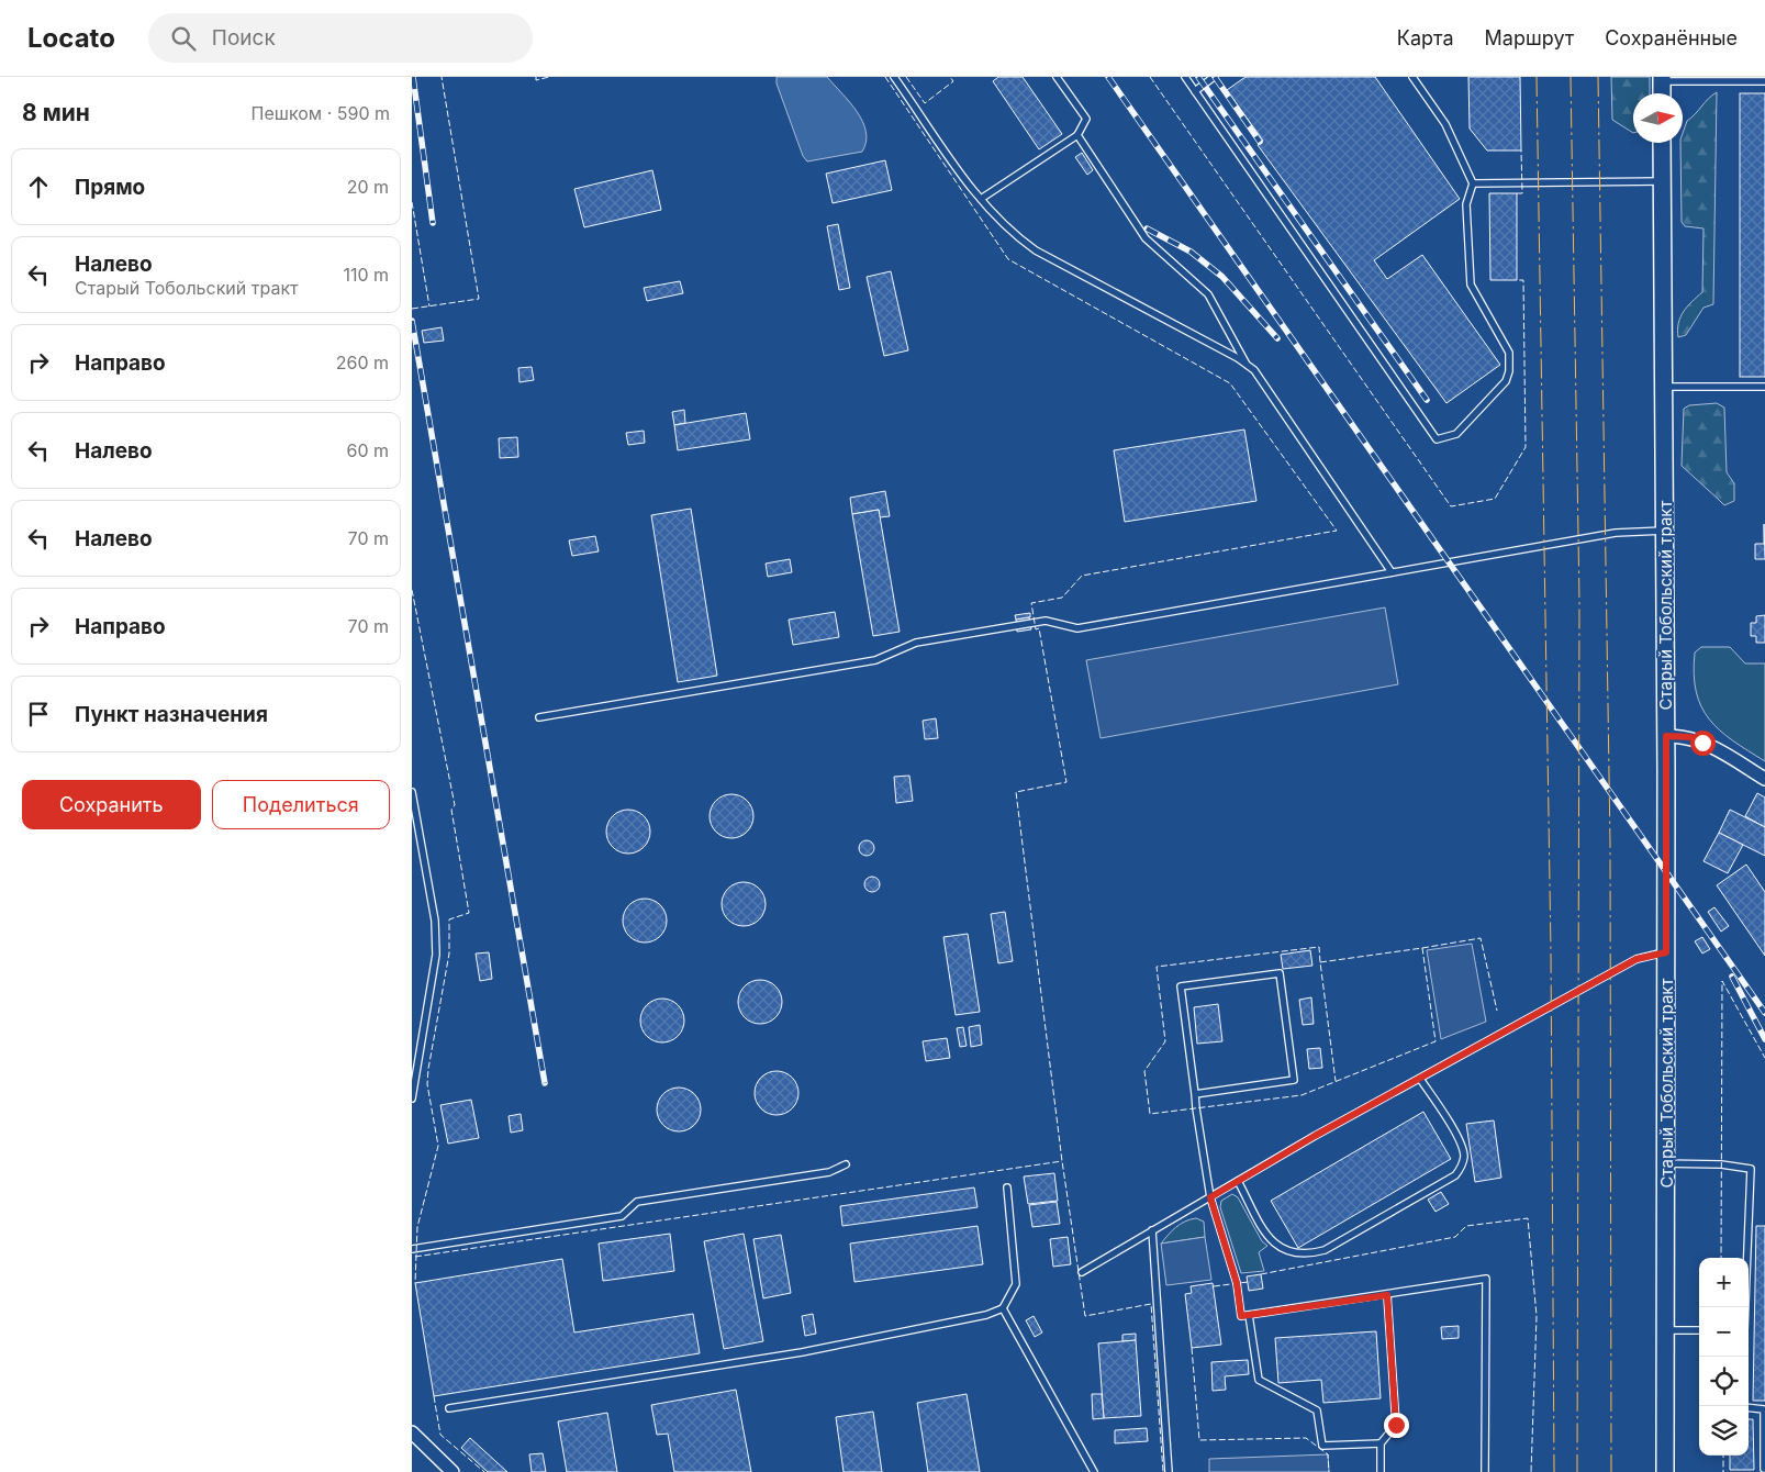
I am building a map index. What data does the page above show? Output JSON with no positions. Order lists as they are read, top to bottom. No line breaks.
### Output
{"streets":{"street":["Старый Тобольский тракт"]},"north":"right","page":{"header":"Locato","search":"Поиск","nav":["Карта","Маршрут","Сохранённые"],"heading":["8 мин","Пешком · 590 m"],"list":[["Прямо","20 m"],["Налево","Старый Тобольский тракт","110 m"],["Направо","260 m"],["Налево","60 m"],["Налево","70 m"],["Направо","70 m"],"Пункт назначения"],"buttons":["Сохранить","Поделиться"],"map_buttons":["+","−"]}}
